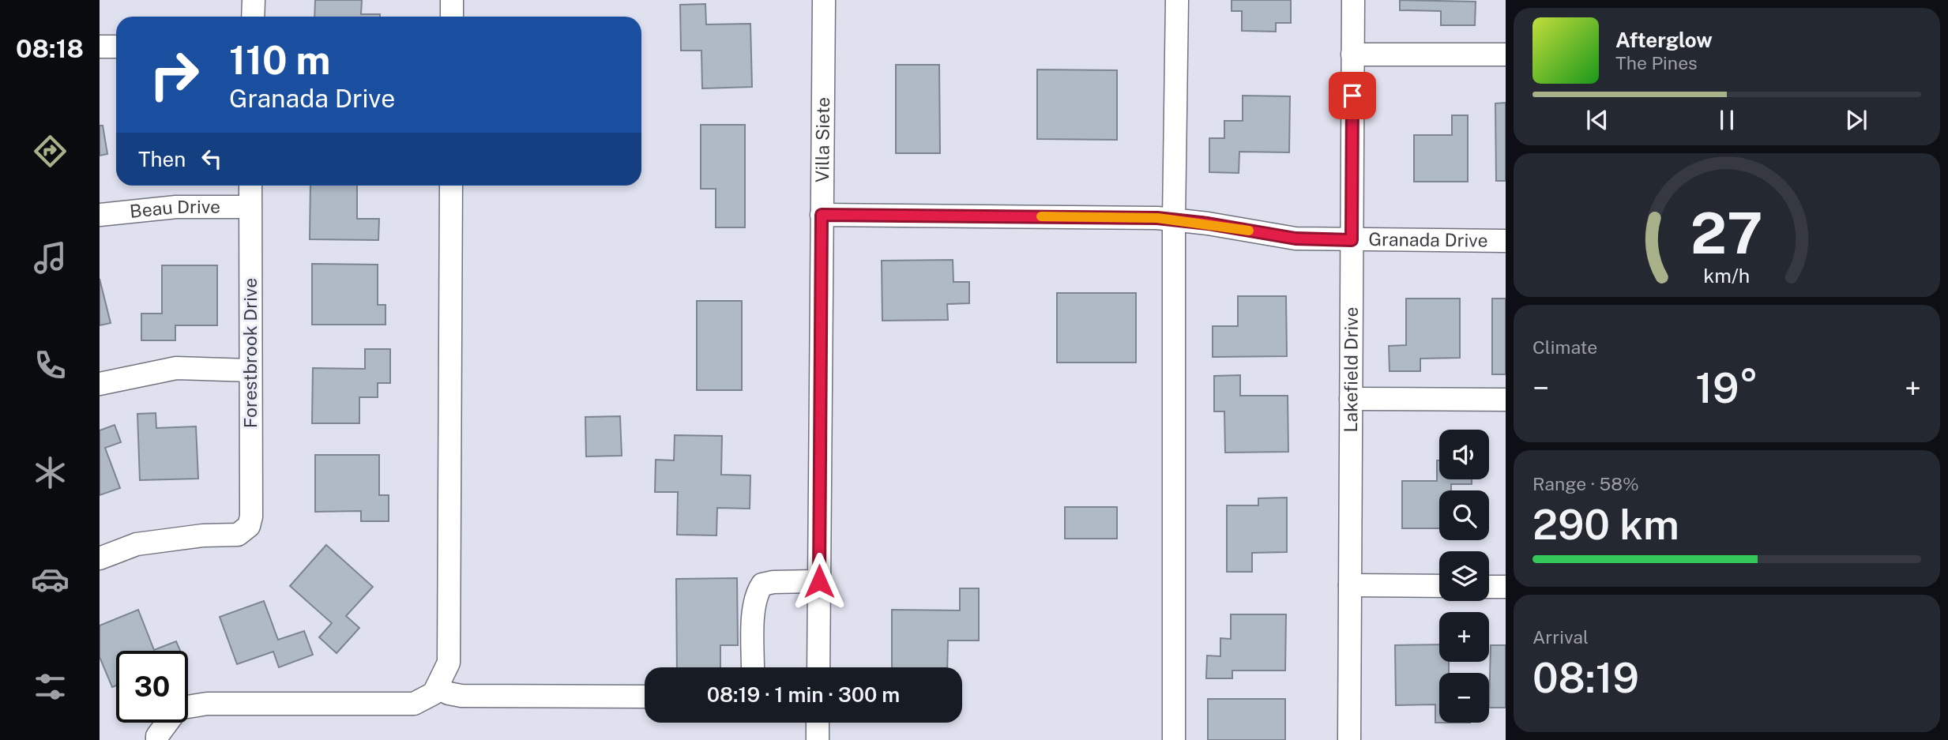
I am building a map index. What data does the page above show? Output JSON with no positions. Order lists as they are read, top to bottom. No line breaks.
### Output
{"streets":{"street":["Villa Siete","Beau Drive","Granada Drive","Forestbrook Drive","Lakefield Drive"]},"crossings":[["Villa Siete","Granada Drive"],["Beau Drive","Forestbrook Drive"],["Granada Drive","Lakefield Drive"]],"page":{"tabs":"08:18","turn":["110 m","Granada Drive"],"song":["Afterglow","The Pines"],"then":"Then","tile":["Climate",["Range · 58%","290 km"],["Arrival","08:19"]],"heat":["−","19°","+"],"map_buttons":["+","−"],"limit":"30","trip":"08:19 · 1 min · 300 m","gauge":["27","km/h"]}}
